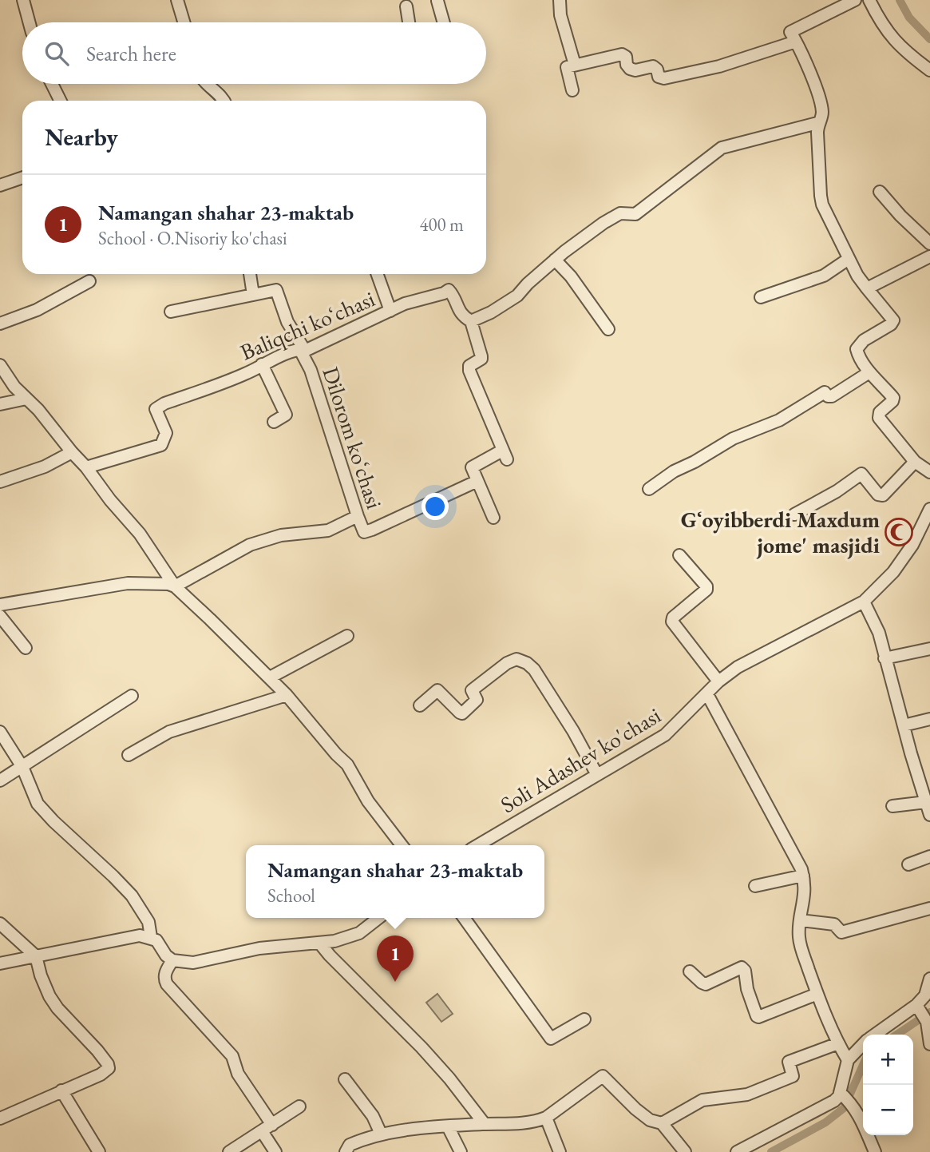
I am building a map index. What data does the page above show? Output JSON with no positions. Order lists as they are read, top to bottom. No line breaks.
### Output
{"streets":{"street":["Baliqchi koʻchasi","Dilorom koʻchasi","Soli Adashev ko'chasi"]},"crossings":[["Baliqchi koʻchasi","Dilorom koʻchasi"]],"places":{"mosque":["Gʻoyibberdi Maxdum jome' masjidi"]},"page":{"search":"Search here","heading":"Nearby","list":[{"mark":"1","name":"Namangan shahar 23-maktab","note":"School · O.Nisoriy ko'chasi","value":"400 m"}],"popup":["Namangan shahar 23-maktab","School"],"pins":"1","map_buttons":["+","−"]}}
